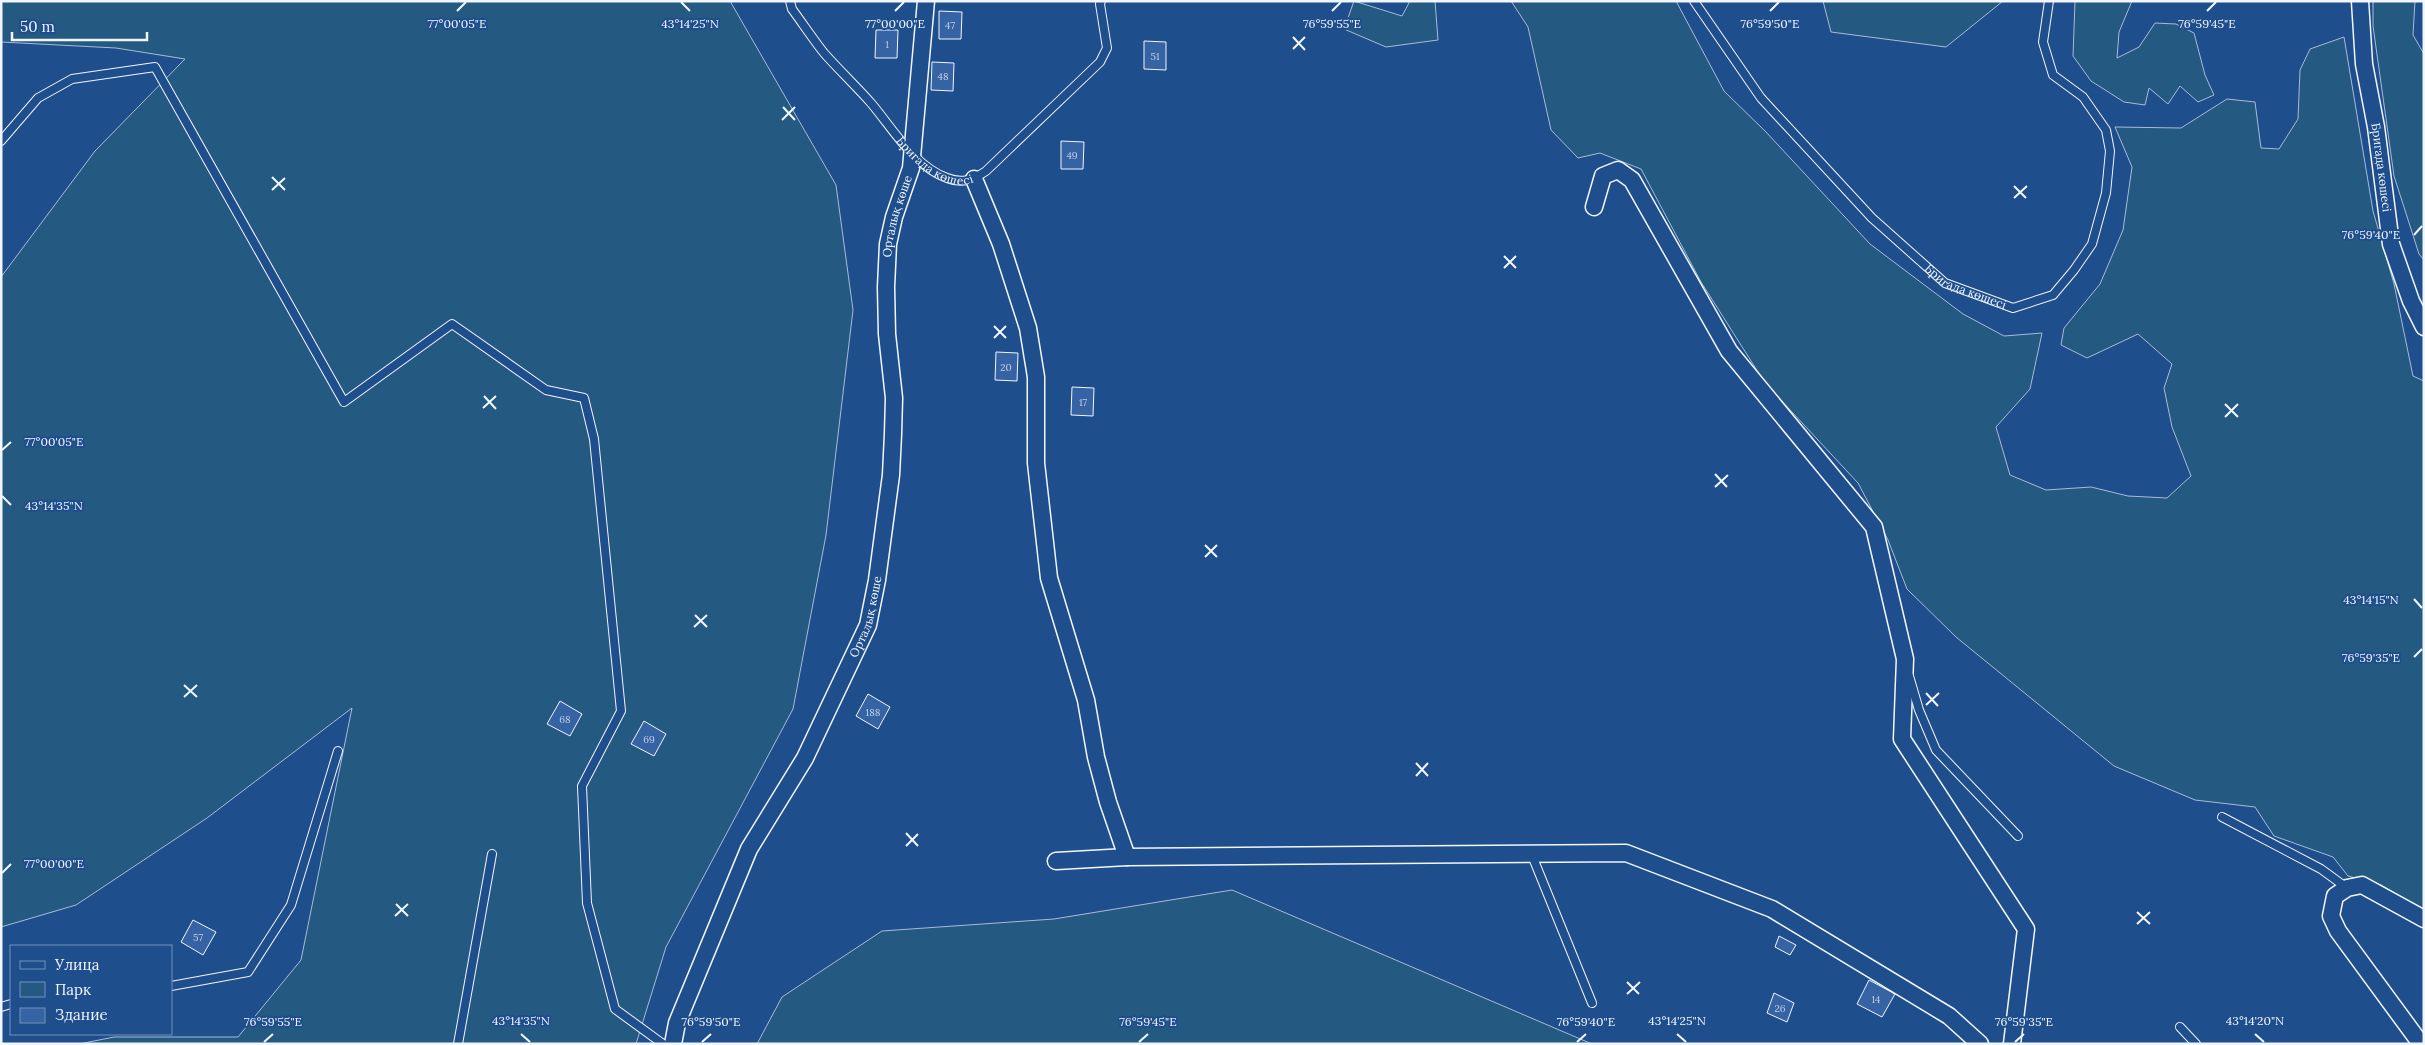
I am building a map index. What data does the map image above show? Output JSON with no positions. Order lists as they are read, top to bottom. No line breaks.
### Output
{"streets":{"street":["Бригада көшесі","Орталық көше"]},"crossings":[["Бригада көшесі","Орталық көше"]],"house_numbers":["47","1","51","48","49","20","17","188","68","69","57","14","26"],"legend":["Улица","Парк","Здание"],"scale_bar":"50 m","coordinates":["77°00'05\"E","77°00'00\"E","76°59'55\"E","76°59'50\"E","76°59'45\"E","43°14'25\"N","76°59'40\"E","43°14'35\"N","43°14'15\"N","76°59'35\"E","43°14'20\"N"]}
